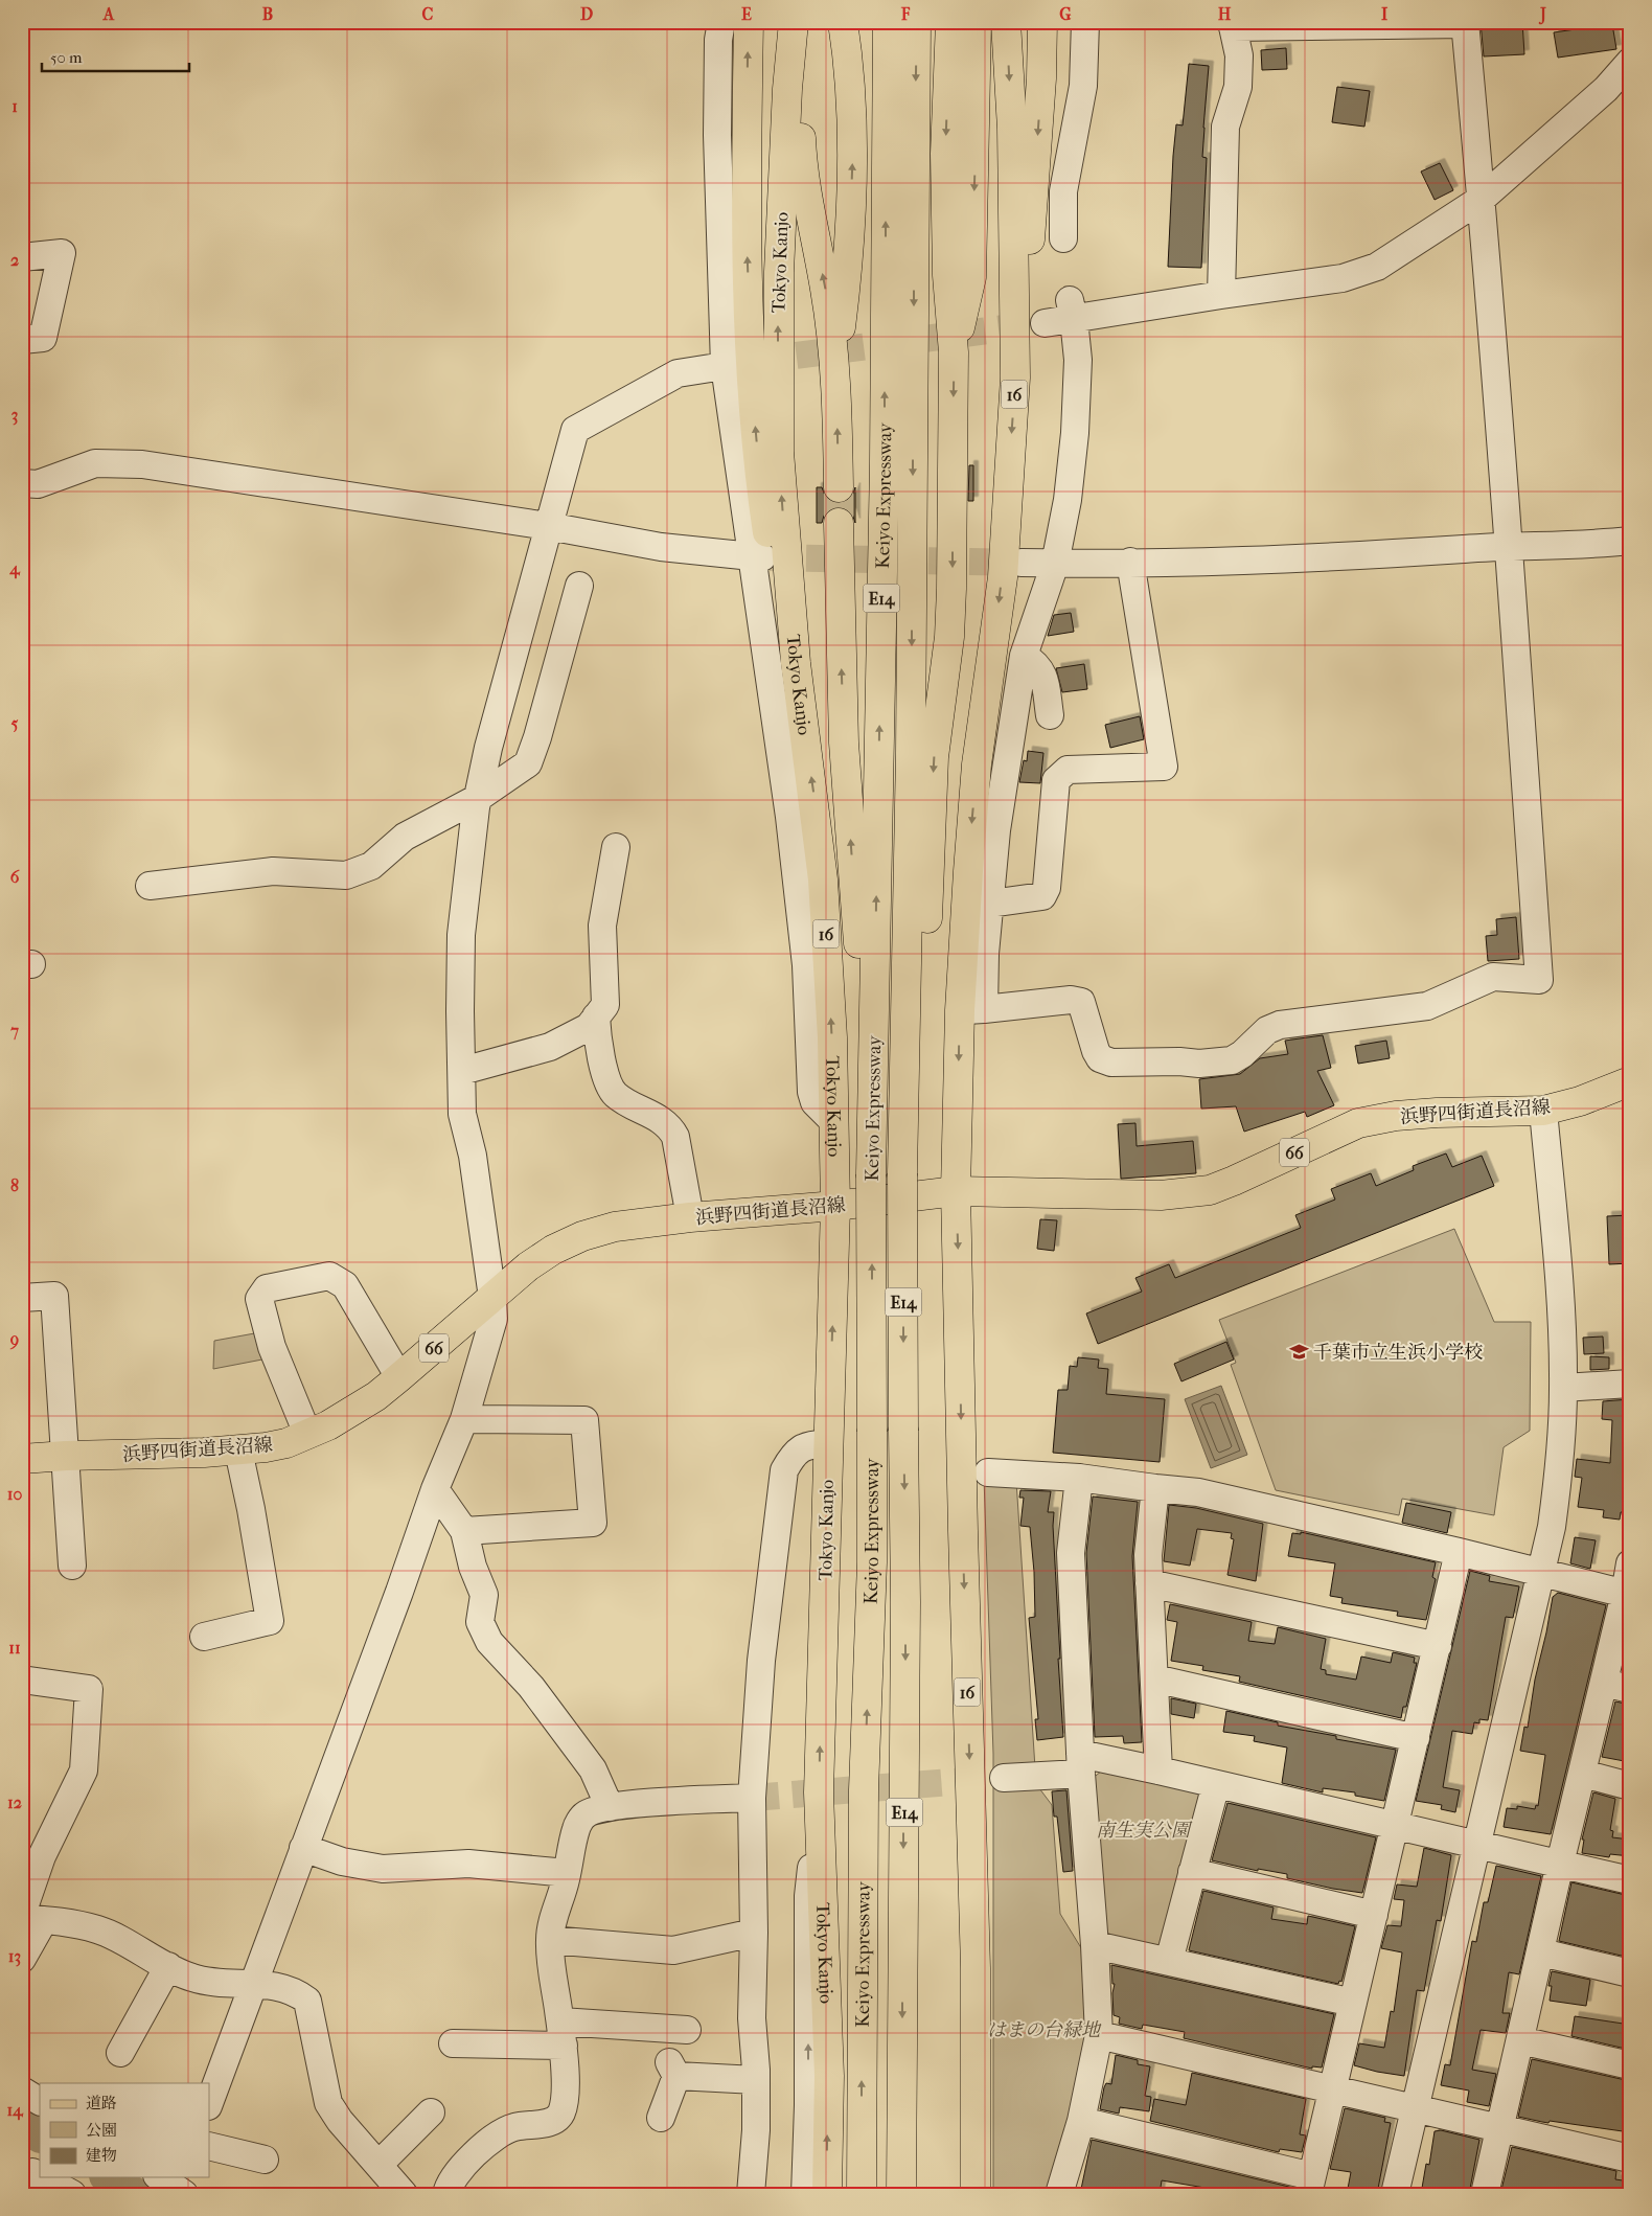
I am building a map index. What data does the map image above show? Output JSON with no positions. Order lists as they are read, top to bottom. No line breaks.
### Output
{"streets":{"main road":["Tokyo Kanjo","16","Keiyo Expressway","E14","浜野四街道長沼線","66"]},"crossings":[["Tokyo Kanjo","浜野四街道長沼線"],["16","浜野四街道長沼線"]],"parks":["南生実公園","はまの台緑地"],"places":{"school or university":["千葉市立生浜小学校"]},"legend":["道路","公園","建物"],"scale_bar":"50 m","grid":{"columns":["A","B","C","D","E","F","G","H","I","J"],"rows":["1","2","3","4","5","6","7","8","9","10","11","12","13","14"]}}
